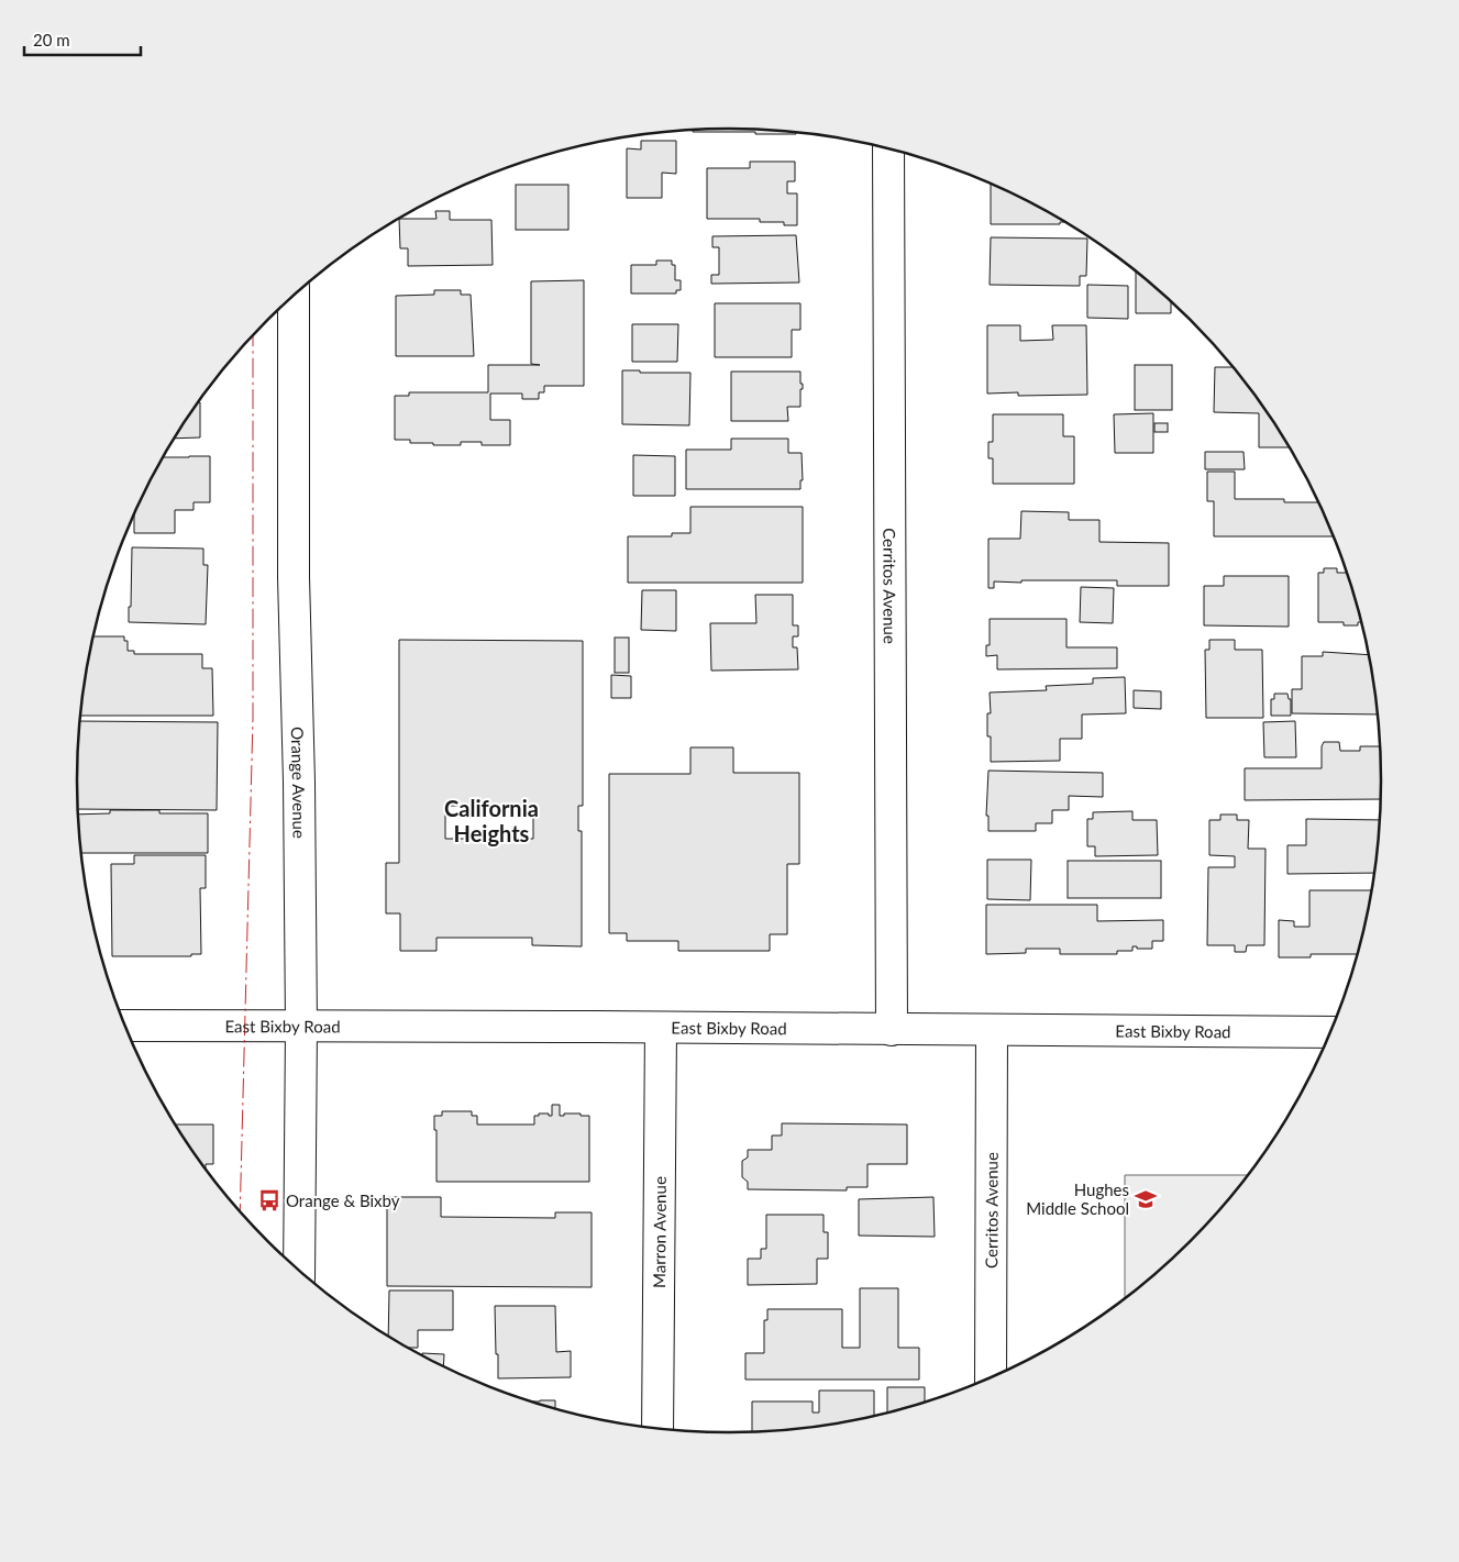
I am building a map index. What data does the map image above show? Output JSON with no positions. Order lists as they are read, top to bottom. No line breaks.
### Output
{"streets":{"street":["Cerritos Avenue","Orange Avenue","East Bixby Road","Marron Avenue"]},"crossings":[["Cerritos Avenue","East Bixby Road"],["Orange Avenue","East Bixby Road"],["East Bixby Road","Marron Avenue"]],"districts":["California Heights"],"places":{"school or university":["Hughes Middle School"],"bus stop":["Orange & Bixby"]},"scale_bar":"20 m"}
